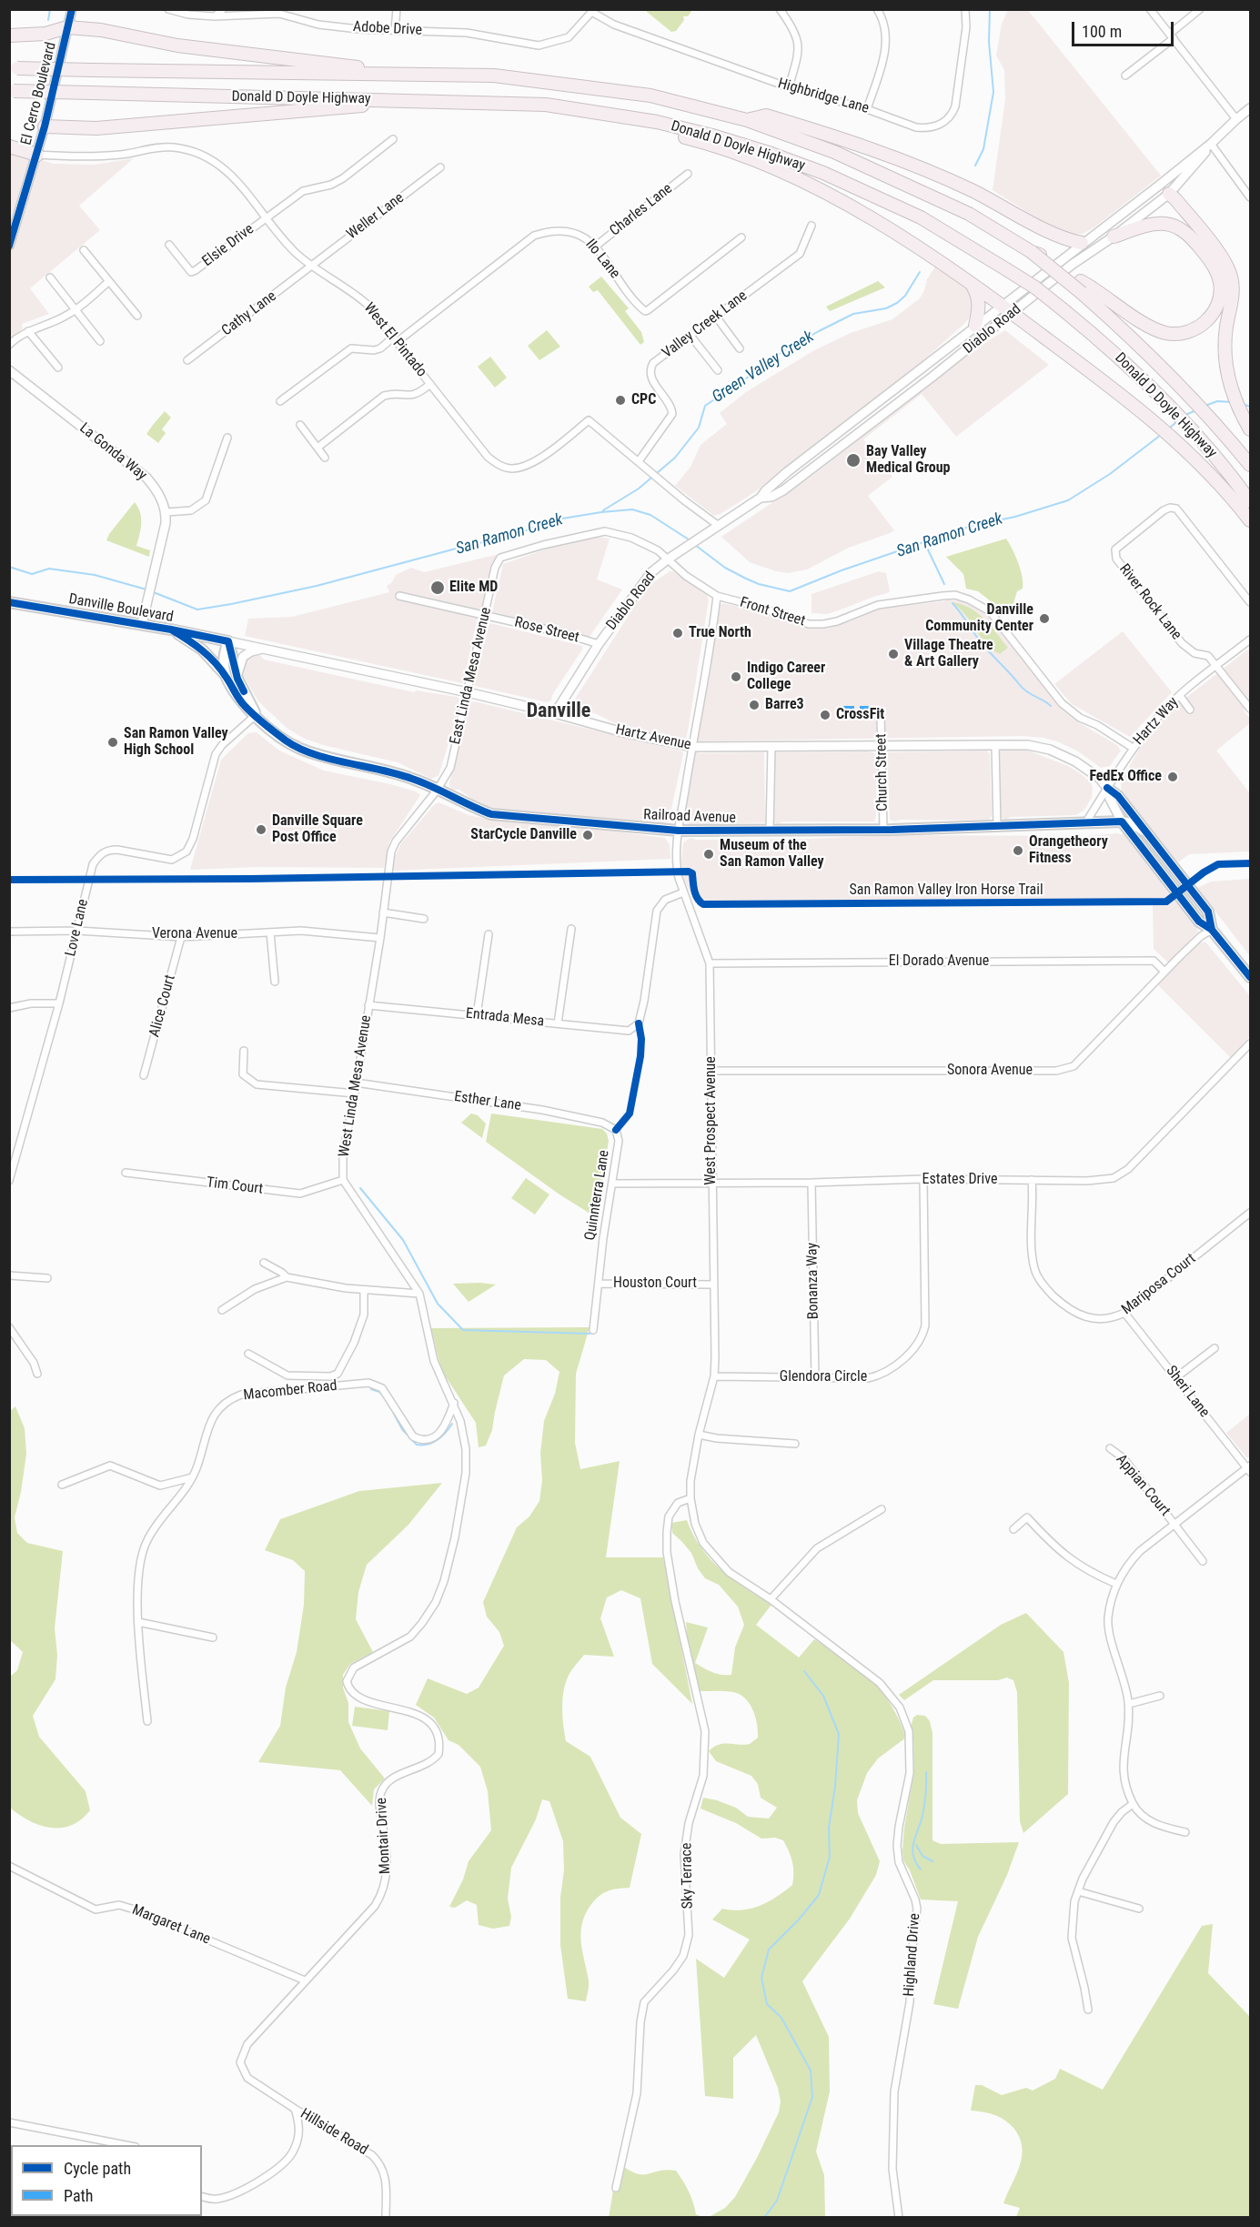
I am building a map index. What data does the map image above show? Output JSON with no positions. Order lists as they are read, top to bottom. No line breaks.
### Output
{"streets":{"highway":["Donald D Doyle Highway"],"main road":["Danville Boulevard","Railroad Avenue"],"street":["Adobe Drive","El Cerro Boulevard","Highbridge Lane","Charles Lane","Weller Lane","Elsie Drive","Ilo Lane","Cathy Lane","Valley Creek Lane","Diablo Road","West El Pintado","La Gonda Way","River Rock Lane","Front Street","Rose Street","East Linda Mesa Avenue","Hartz Way","Hartz Avenue","Church Street","Love Lane","Verona Avenue","El Dorado Avenue","Alice Court","Entrada Mesa","Sonora Avenue","West Linda Mesa Avenue","Esther Lane","West Prospect Avenue","Estates Drive","Tim Court","Quinnterra Lane","Bonanza Way","Houston Court","Mariposa Court","Glendora Circle","Macomber Road","Sheri Lane","Appian Court","Montair Drive","Sky Terrace","Margaret Lane","Highland Drive","Hillside Road"],"cycle path":["San Ramon Valley Iron Horse Trail"]},"crossings":[["Adobe Drive","Highbridge Lane"],["El Cerro Boulevard","West El Pintado"],["Charles Lane","Ilo Lane"],["Weller Lane","Cathy Lane"],["Weller Lane","West El Pintado"],["Elsie Drive","West El Pintado"],["Ilo Lane","West El Pintado"],["Cathy Lane","West El Pintado"],["Valley Creek Lane","West El Pintado"],["Diablo Road","West El Pintado"],["Diablo Road","Front Street"],["Diablo Road","Rose Street"],["Diablo Road","Hartz Avenue"],["River Rock Lane","Hartz Way"],["Danville Boulevard","Hartz Avenue"],["Danville Boulevard","Railroad Avenue"],["Front Street","East Linda Mesa Avenue"],["Front Street","Hartz Way"],["Front Street","West Prospect Avenue"],["Rose Street","East Linda Mesa Avenue"],["East Linda Mesa Avenue","Hartz Avenue"],["East Linda Mesa Avenue","Railroad Avenue"],["East Linda Mesa Avenue","West Linda Mesa Avenue"],["Hartz Way","Hartz Avenue"],["Hartz Way","Railroad Avenue"],["Hartz Avenue","Church Street"],["Hartz Avenue","Railroad Avenue"],["Hartz Avenue","West Prospect Avenue"],["Church Street","Railroad Avenue"],["Railroad Avenue","Love Lane"],["Railroad Avenue","West Linda Mesa Avenue"],["Railroad Avenue","West Prospect Avenue"],["Love Lane","Verona Avenue"],["Verona Avenue","Alice Court"],["Verona Avenue","West Linda Mesa Avenue"],["El Dorado Avenue","Sonora Avenue"],["El Dorado Avenue","West Prospect Avenue"],["Entrada Mesa","West Linda Mesa Avenue"],["Entrada Mesa","West Prospect Avenue"],["Sonora Avenue","West Prospect Avenue"],["West Linda Mesa Avenue","Esther Lane"],["West Linda Mesa Avenue","Tim Court"],["West Linda Mesa Avenue","Macomber Road"],["West Linda Mesa Avenue","Montair Drive"],["Esther Lane","Quinnterra Lane"],["West Prospect Avenue","Estates Drive"],["West Prospect Avenue","Houston Court"],["West Prospect Avenue","Glendora Circle"],["West Prospect Avenue","Sky Terrace"],["West Prospect Avenue","Highland Drive"],["Estates Drive","Quinnterra Lane"],["Estates Drive","Bonanza Way"],["Estates Drive","Mariposa Court"],["Estates Drive","Glendora Circle"],["Quinnterra Lane","Houston Court"],["Bonanza Way","Glendora Circle"],["Mariposa Court","Sheri Lane"],["Macomber Road","Montair Drive"],["Montair Drive","Margaret Lane"],["Montair Drive","Hillside Road"],["Sky Terrace","Highland Drive"]],"districts":["Danville"],"water":["Green Valley Creek","San Ramon Creek"],"places":["CPC","Bay Valley Medical Group","Elite MD","Danville Community Center","True North","Village Theatre & Art Gallery","Indigo Career College","Barre3","CrossFit","San Ramon Valley High School","FedEx Office","Danville Square Post Office","StarCycle Danville","Orangetheory Fitness","Museum of the San Ramon Valley"],"legend":["Cycle path","Path"],"scale_bar":"100 m"}
